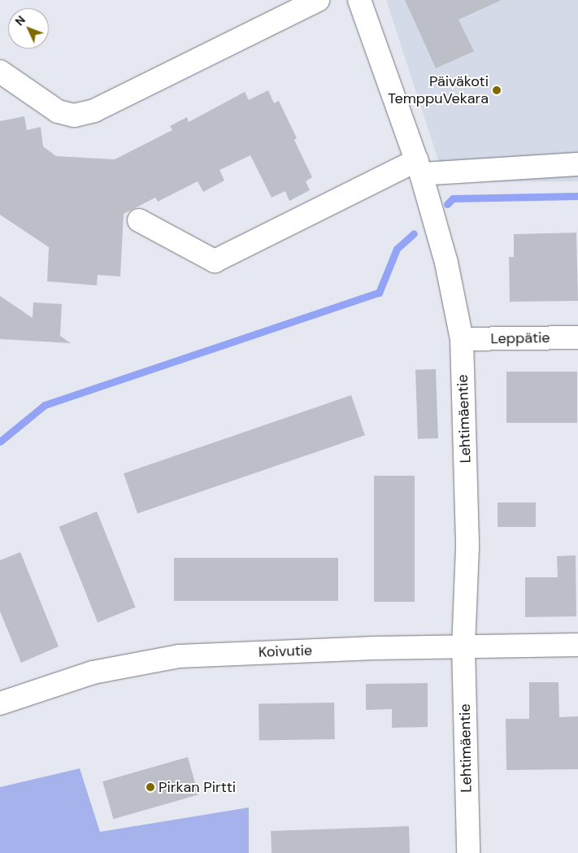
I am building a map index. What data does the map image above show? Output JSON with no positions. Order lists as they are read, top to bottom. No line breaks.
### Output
{"streets":{"street":["Leppätie","Lehtimäentie","Koivutie"]},"crossings":[["Leppätie","Lehtimäentie"],["Lehtimäentie","Koivutie"]],"places":["Päiväkoti TemppuVekara","Pirkan Pirtti"],"north":"top left"}
